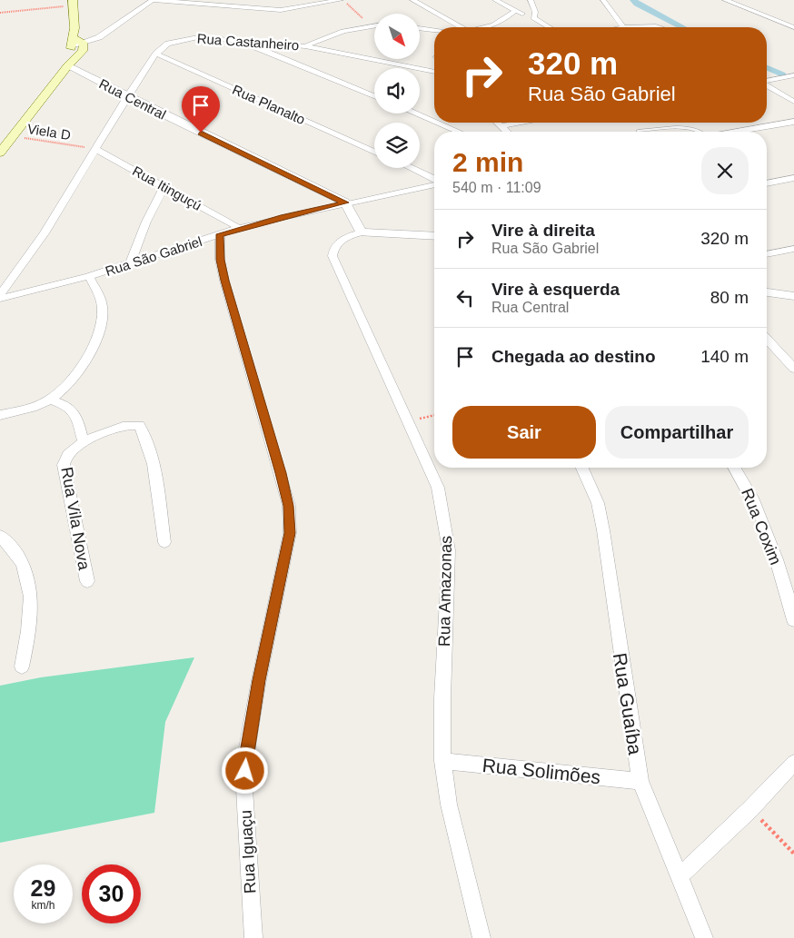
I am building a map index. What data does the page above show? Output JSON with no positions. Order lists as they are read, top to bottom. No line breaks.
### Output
{"streets":{"street":["Rua Castanheiro","Rua Central","Rua Planalto","Rua Itinguçú","Rua São Gabriel","Rua Vila Nova","Rua Coxim","Rua Amazonas","Rua Guaíba","Rua Solimões","Rua Iguaçu"],"path":["Viela D"]},"crossings":[["Rua Castanheiro","Rua Central"],["Rua Castanheiro","Rua Planalto"],["Rua Castanheiro","Viela D"],["Rua Castanheiro","Rua Itinguçú"],["Rua Central","Rua São Gabriel"],["Viela D","Rua Itinguçú"],["Rua Itinguçú","Rua São Gabriel"],["Rua São Gabriel","Rua Iguaçu"],["Rua Amazonas","Rua Solimões"],["Rua Guaíba","Rua Solimões"]],"north":"bottom right","page":{"turn":["320 m","Rua São Gabriel"],"heading":["2 min","540 m · 11:09"],"list":[{"name":"Vire à direita","note":"Rua São Gabriel","value":"320 m"},{"name":"Vire à esquerda","note":"Rua Central","value":"80 m"},{"name":"Chegada ao destino","value":"140 m"}],"buttons":["Sair","Compartilhar"],"speed":"29 km/h","limit":"30"}}
